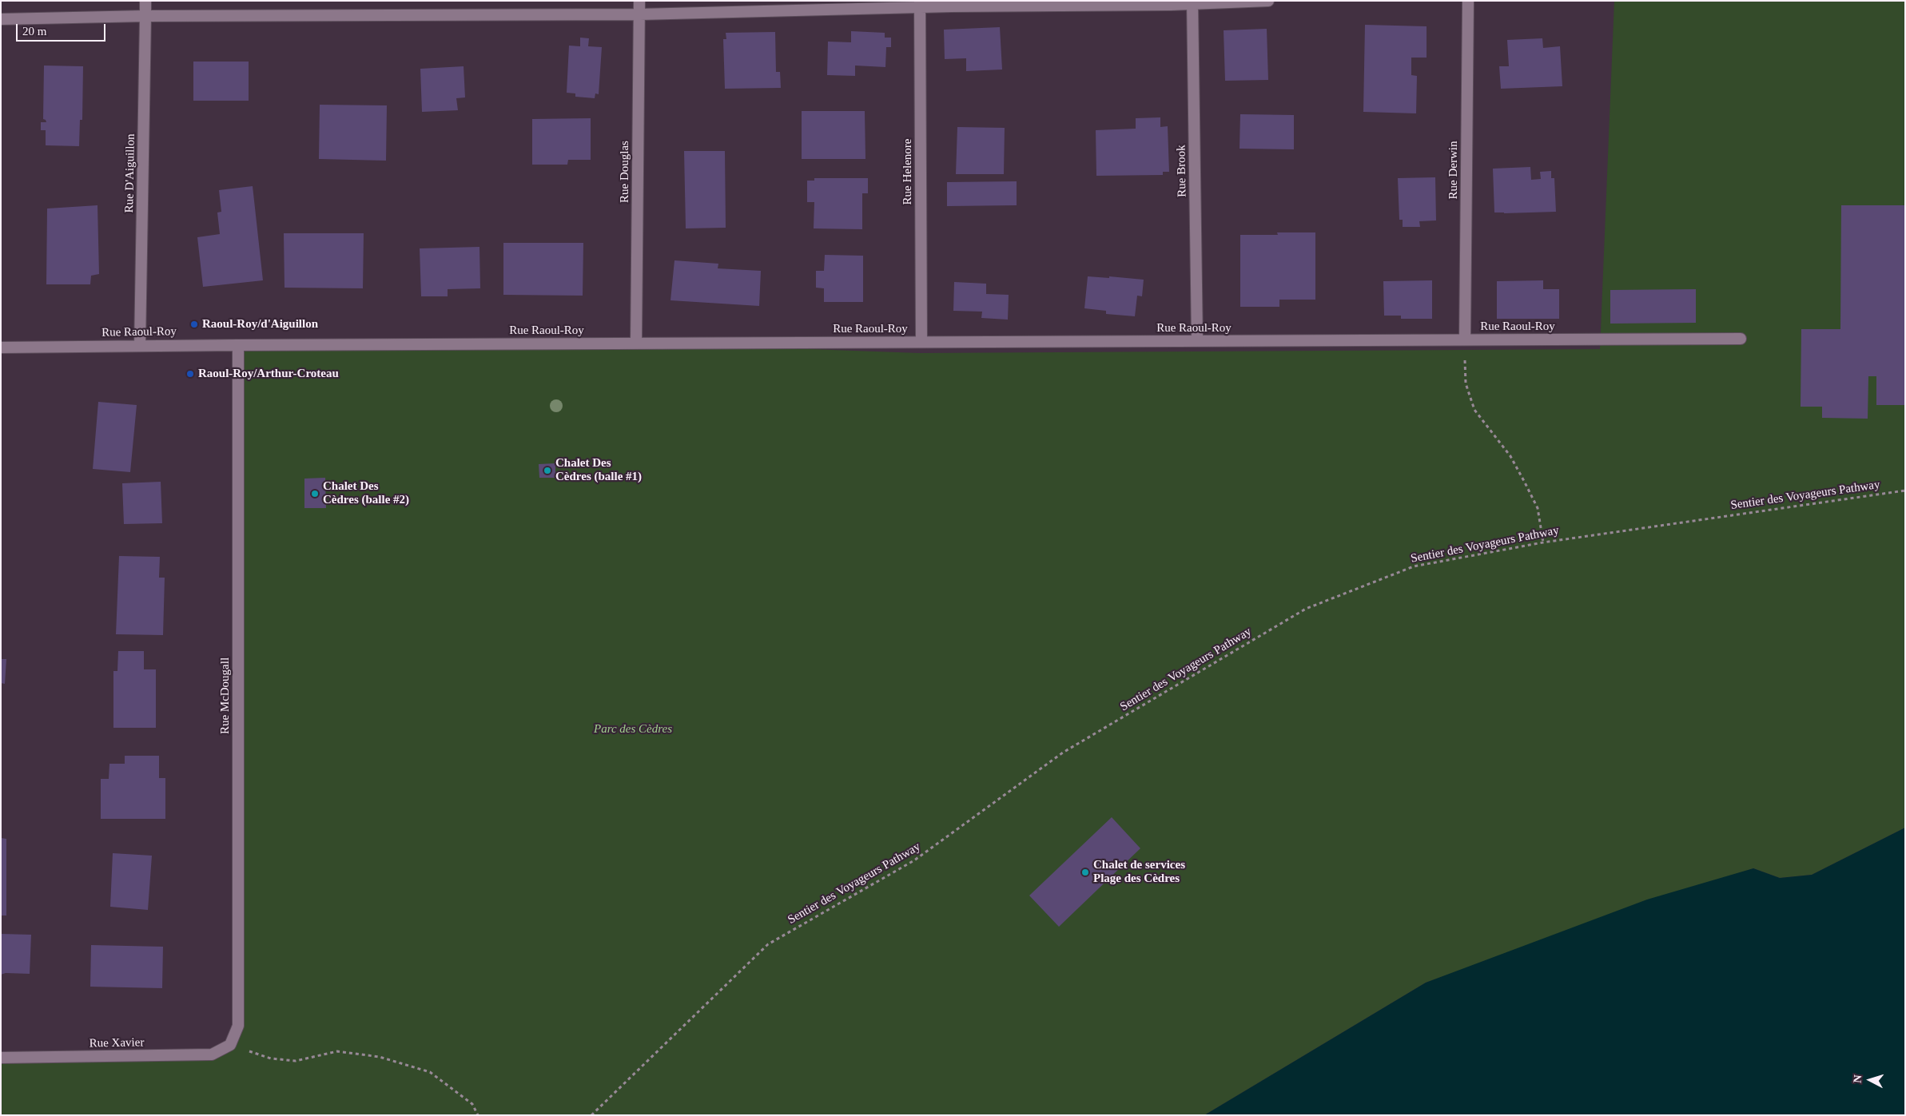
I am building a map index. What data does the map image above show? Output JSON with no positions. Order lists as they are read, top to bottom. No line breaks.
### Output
{"streets":{"street":["Rue Derwin","Rue Brook","Rue Douglas","Rue Helenore","Rue D'Aiguillon","Rue Raoul-Roy","Rue McDougall","Rue Xavier"],"path":["Sentier des Voyageurs Pathway"]},"crossings":[["Rue Derwin","Rue Raoul-Roy"],["Rue Brook","Rue Raoul-Roy"],["Rue Douglas","Rue Raoul-Roy"],["Rue Helenore","Rue Raoul-Roy"],["Rue D'Aiguillon","Rue Raoul-Roy"],["Rue Raoul-Roy","Rue McDougall"],["Rue McDougall","Rue Xavier"]],"parks":["Parc des Cèdres"],"places":["Raoul-Roy/d'Aiguillon","Raoul-Roy/Arthur-Croteau","Chalet Des Cèdres (balle #1)","Chalet Des Cèdres (balle #2)","Chalet de services Plage des Cèdres"],"scale_bar":"20 m","north":"left"}
